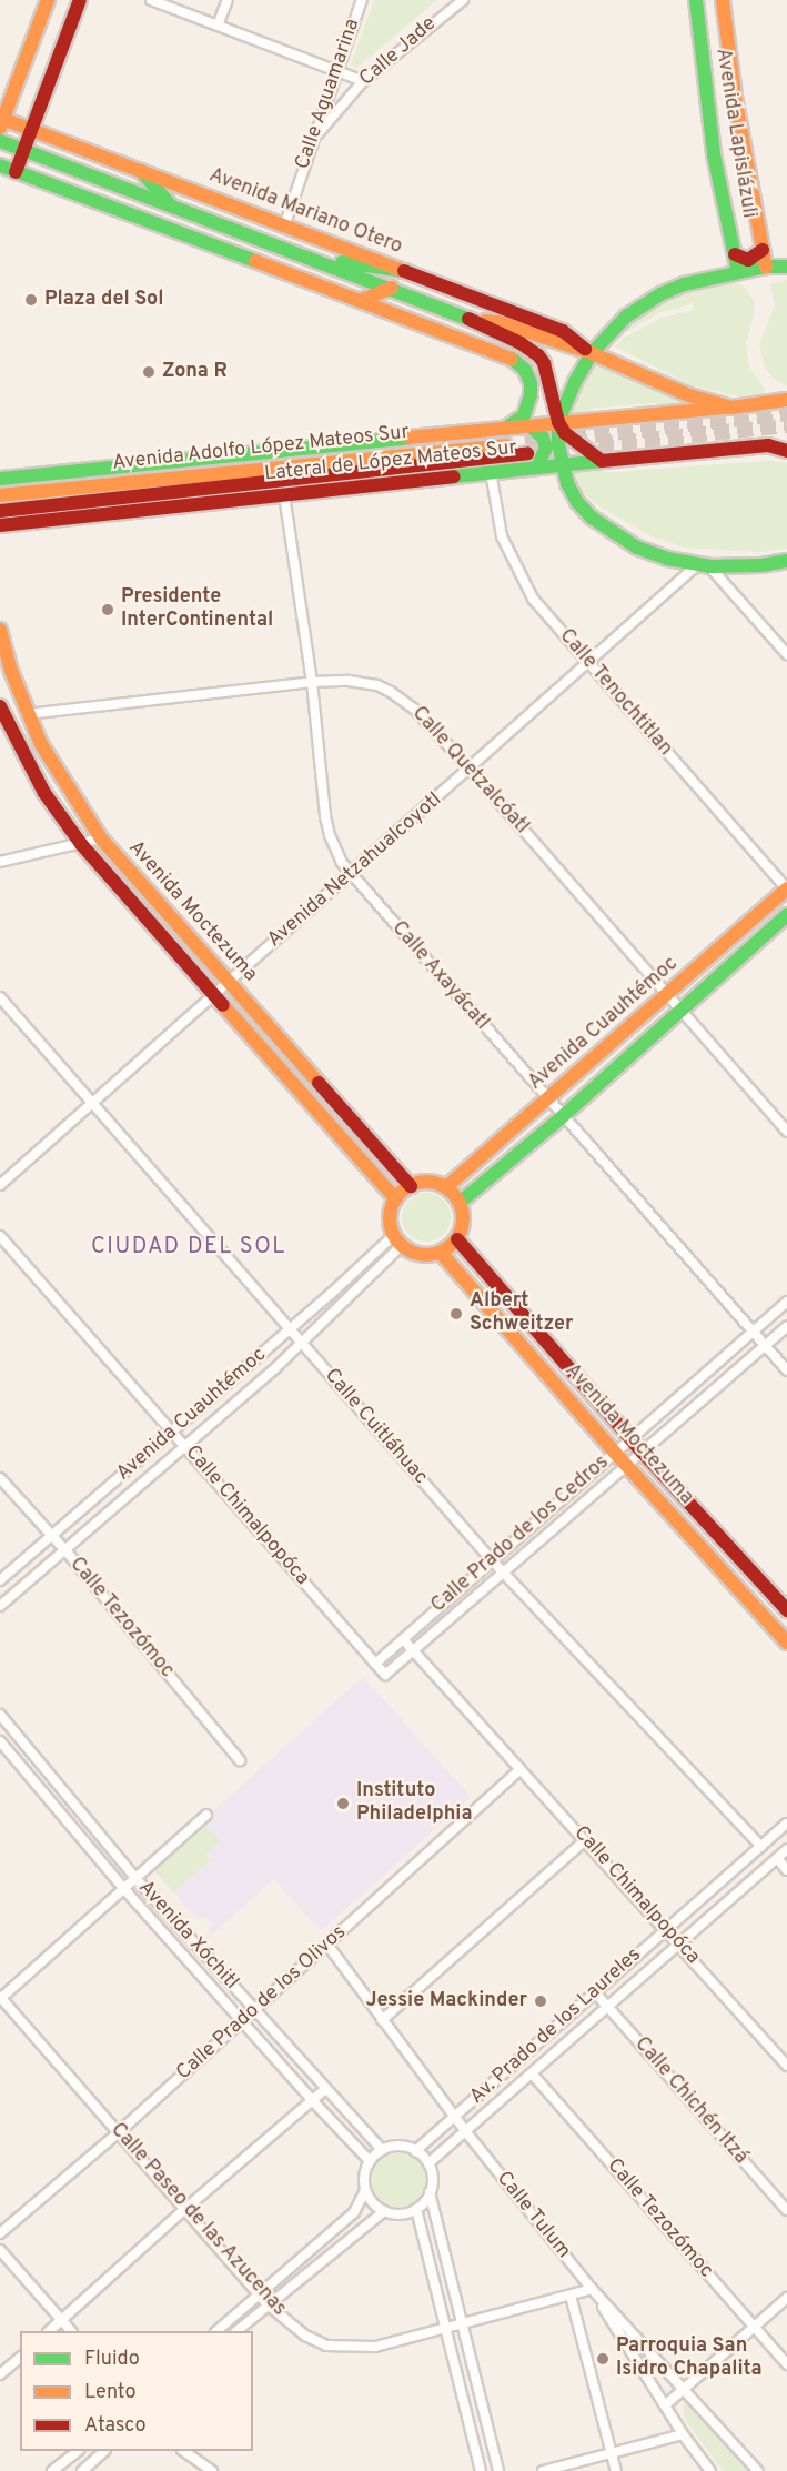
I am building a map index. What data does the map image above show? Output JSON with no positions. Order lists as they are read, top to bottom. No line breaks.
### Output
{"streets":{"main road":["Avenida Lapislázuli","Avenida Mariano Otero","Avenida Adolfo López Mateos Sur","Lateral de López Mateos Sur","Avenida Moctezuma","Avenida Cuauhtémoc"],"street":["Calle Jade","Calle Aguamarina","Calle Tenochtitlan","Calle Quetzalcóatl","Avenida Netzahualcoyotl","Calle Axayácatl","Calle Cuitláhuac","Calle Chimalpopóca","Calle Prado de los Cedros","Calle Tezozómoc","Avenida Xóchitl","Calle Prado de los Olivos","Av. Prado de los Laureles","Calle Chichén Itzá","Calle Tulum","Calle Paseo de las Azucenas"]},"crossings":[["Calle Jade","Calle Aguamarina"],["Calle Aguamarina","Avenida Mariano Otero"],["Avenida Mariano Otero","Lateral de López Mateos Sur"],["Lateral de López Mateos Sur","Calle Tenochtitlan"],["Lateral de López Mateos Sur","Calle Axayácatl"],["Calle Tenochtitlan","Avenida Netzahualcoyotl"],["Calle Tenochtitlan","Avenida Cuauhtémoc"],["Calle Quetzalcóatl","Avenida Netzahualcoyotl"],["Calle Quetzalcóatl","Avenida Moctezuma"],["Calle Quetzalcóatl","Calle Axayácatl"],["Calle Quetzalcóatl","Avenida Cuauhtémoc"],["Avenida Netzahualcoyotl","Avenida Moctezuma"],["Avenida Netzahualcoyotl","Calle Axayácatl"],["Avenida Netzahualcoyotl","Calle Cuitláhuac"],["Avenida Moctezuma","Avenida Cuauhtémoc"],["Avenida Moctezuma","Calle Prado de los Cedros"],["Calle Axayácatl","Avenida Cuauhtémoc"],["Calle Axayácatl","Calle Prado de los Cedros"],["Avenida Cuauhtémoc","Calle Cuitláhuac"],["Avenida Cuauhtémoc","Calle Chimalpopóca"],["Avenida Cuauhtémoc","Calle Tezozómoc"],["Calle Cuitláhuac","Calle Prado de los Cedros"],["Calle Cuitláhuac","Av. Prado de los Laureles"],["Calle Chimalpopóca","Calle Prado de los Cedros"],["Calle Chimalpopóca","Calle Prado de los Olivos"],["Calle Chimalpopóca","Av. Prado de los Laureles"],["Calle Tezozómoc","Av. Prado de los Laureles"],["Avenida Xóchitl","Calle Prado de los Olivos"],["Avenida Xóchitl","Av. Prado de los Laureles"],["Calle Prado de los Olivos","Calle Tulum"],["Calle Prado de los Olivos","Calle Paseo de las Azucenas"],["Av. Prado de los Laureles","Calle Chichén Itzá"],["Av. Prado de los Laureles","Calle Tulum"],["Calle Tulum","Calle Paseo de las Azucenas"]],"districts":["CIUDAD DEL SOL"],"places":["Plaza del Sol","Zona R","Presidente InterContinental","Albert Schweitzer","Instituto Philadelphia","Jessie Mackinder","Parroquia San Isidro Chapalita"],"legend":["Fluido","Lento","Atasco"]}
